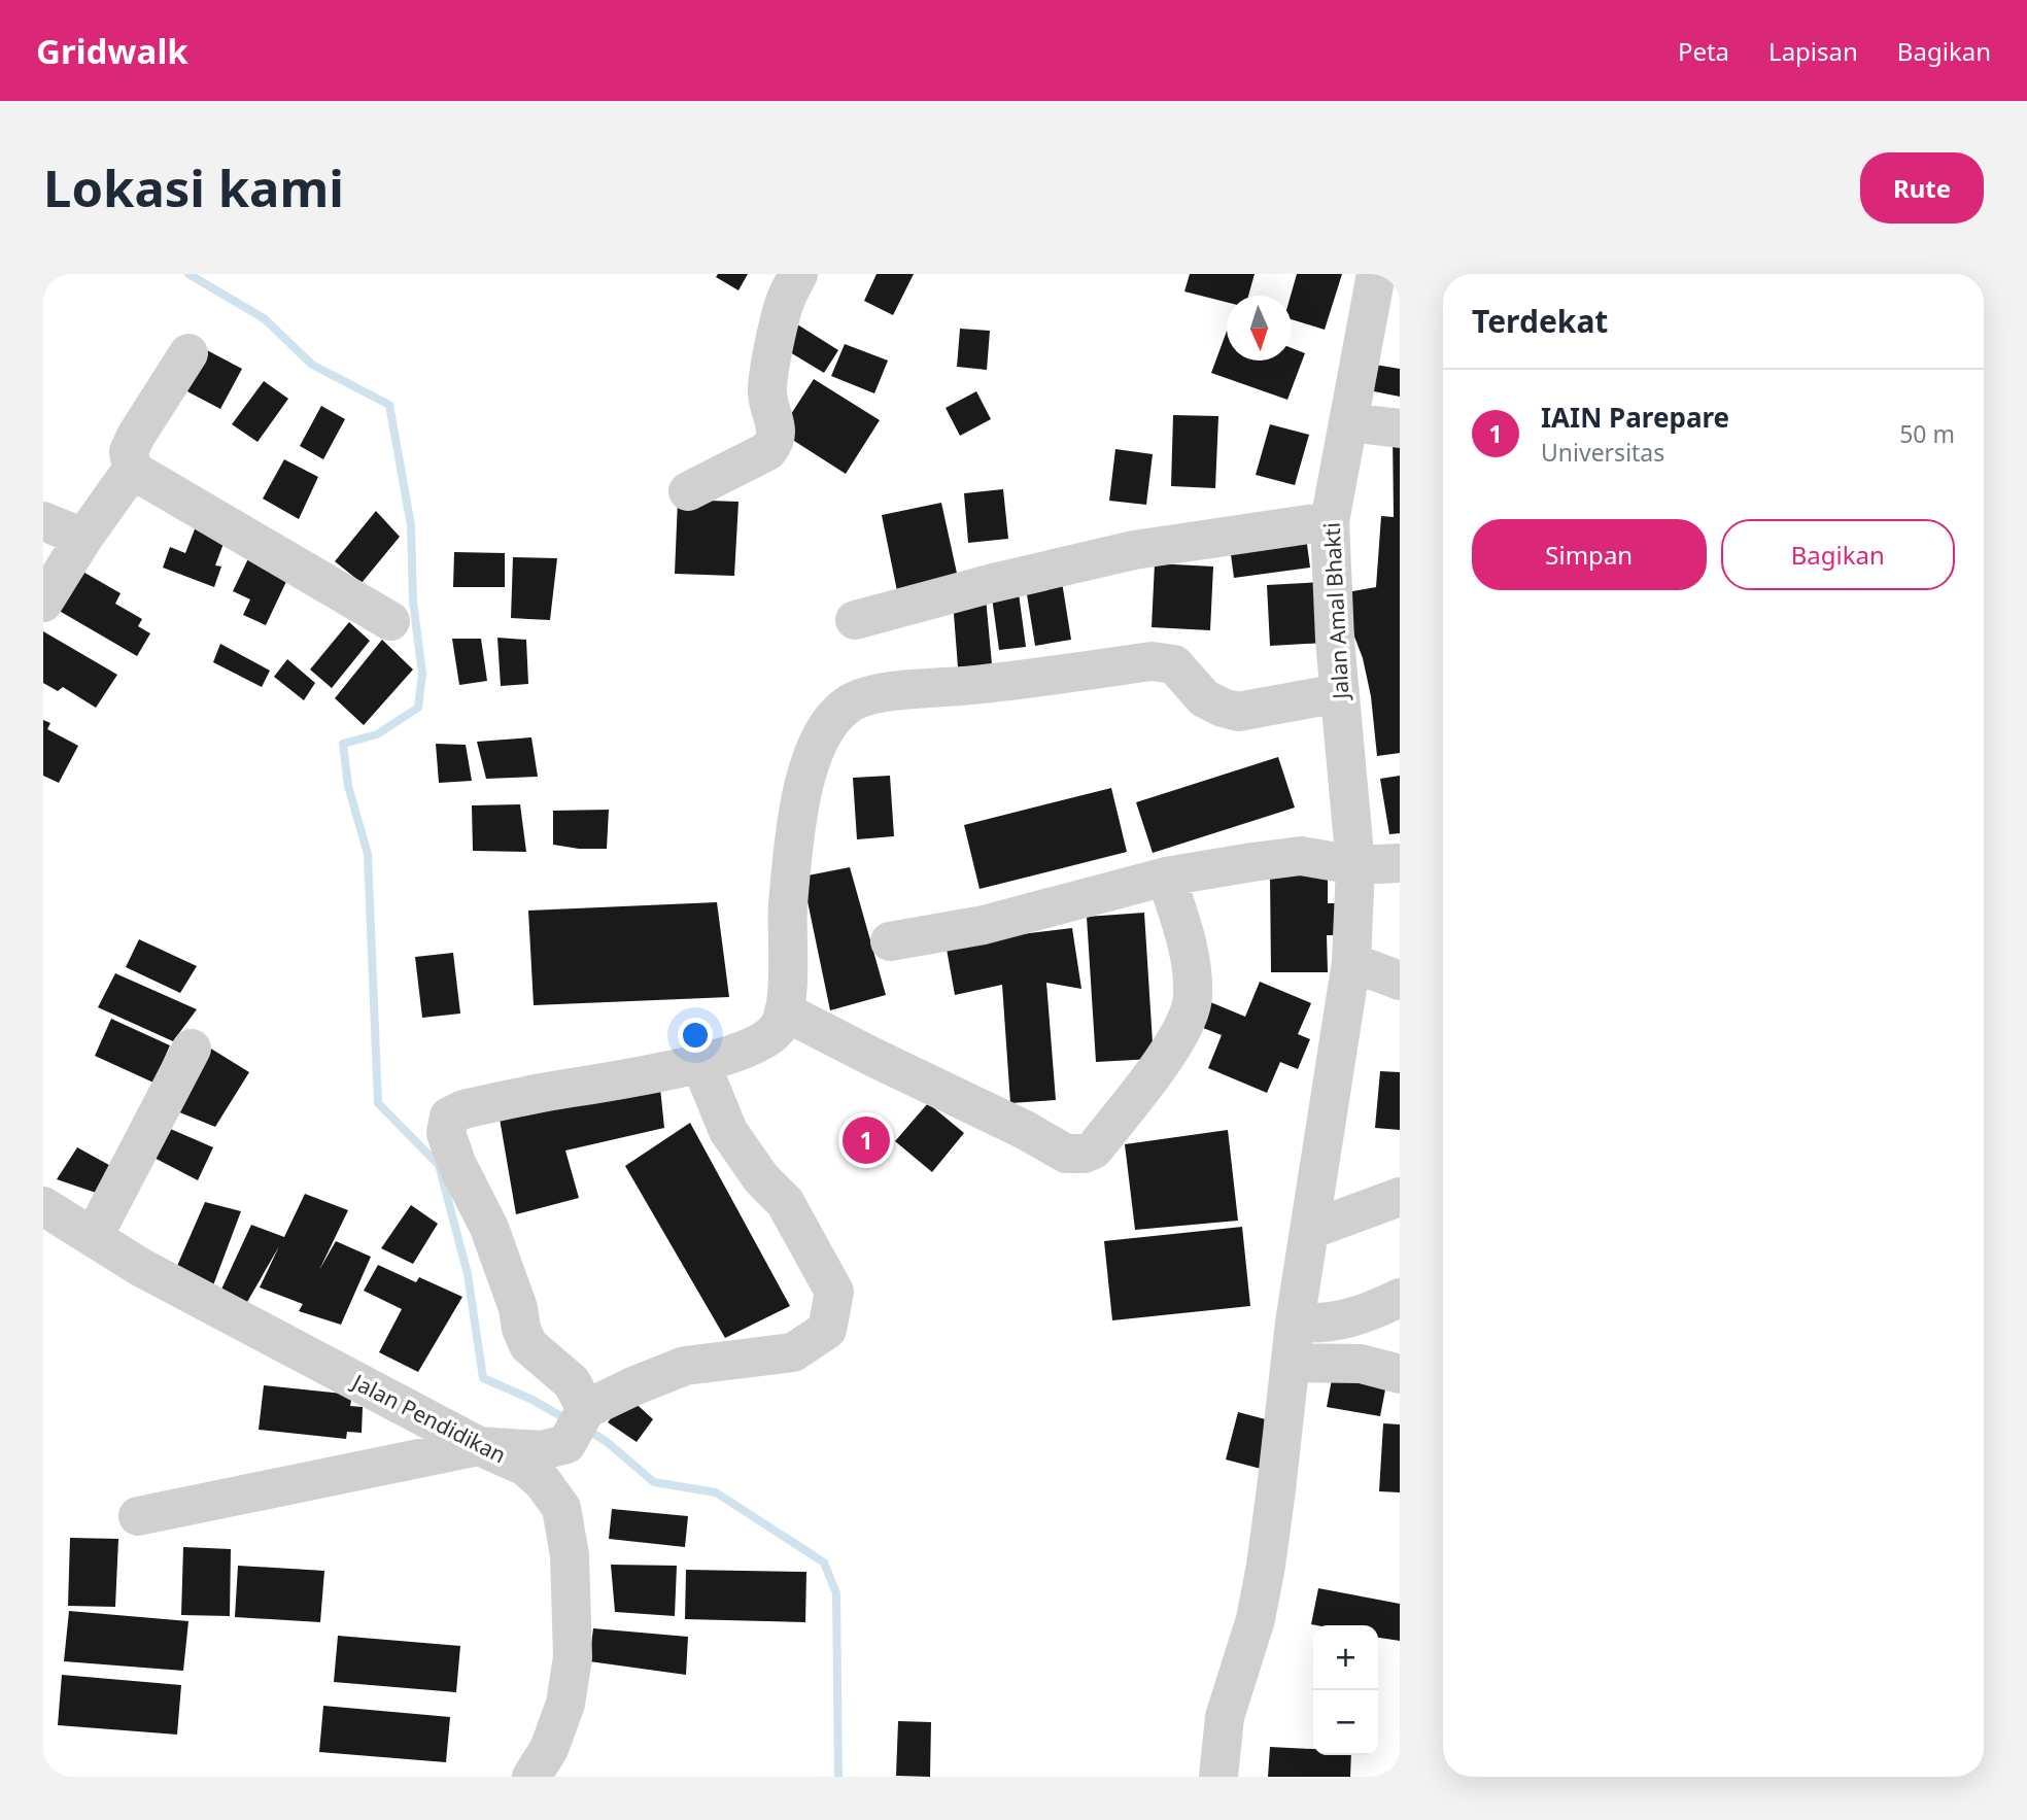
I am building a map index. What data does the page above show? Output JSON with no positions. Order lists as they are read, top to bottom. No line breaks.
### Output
{"streets":{"street":["Jalan Amal Bhakti","Jalan Pendidikan"]},"north":"bottom","page":{"header":"Gridwalk","nav":["Peta","Lapisan","Bagikan"],"buttons":["Rute",["Simpan","Bagikan"]],"title":"Lokasi kami","heading":"Terdekat","list":[{"mark":"1","name":"IAIN Parepare","note":"Universitas","value":"50 m"}],"pins":"1","map_buttons":["+","−"]}}
